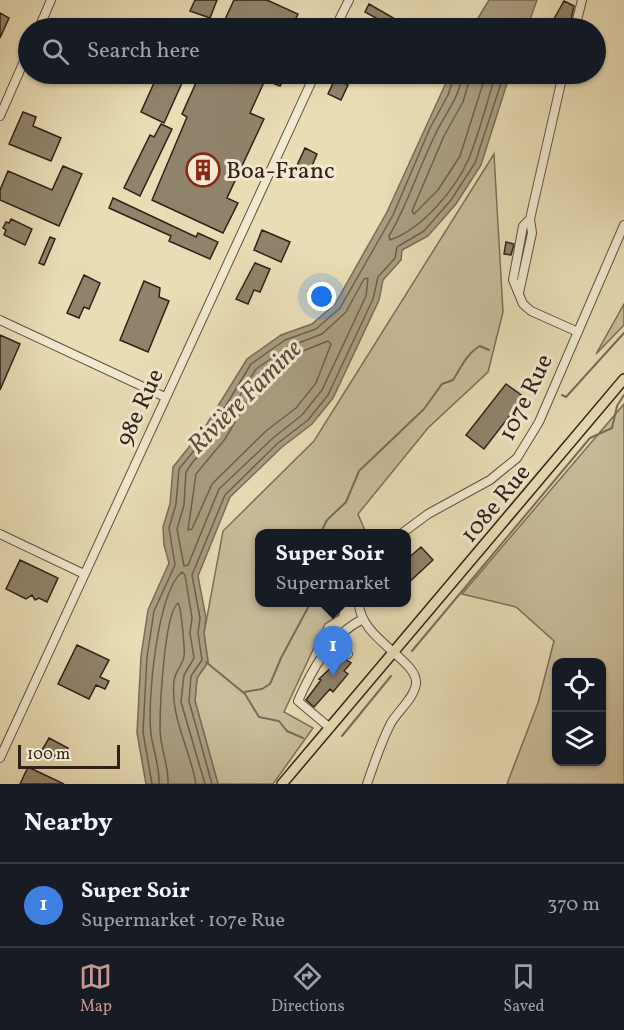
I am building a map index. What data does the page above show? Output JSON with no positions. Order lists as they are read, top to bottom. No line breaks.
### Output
{"streets":{"main road":["108e Rue"],"street":["107e Rue","98e Rue"]},"water":["Rivière Famine"],"places":{"building":["Boa-Franc"]},"scale_bar":"100 m","page":{"search":"Search here","popup":["Super Soir","Supermarket"],"pins":"1","scale":"100 m","heading":"Nearby","list":[{"mark":"1","name":"Super Soir","note":"Supermarket · 107e Rue","value":"370 m"}],"nav":["Map","Directions","Saved"]}}
